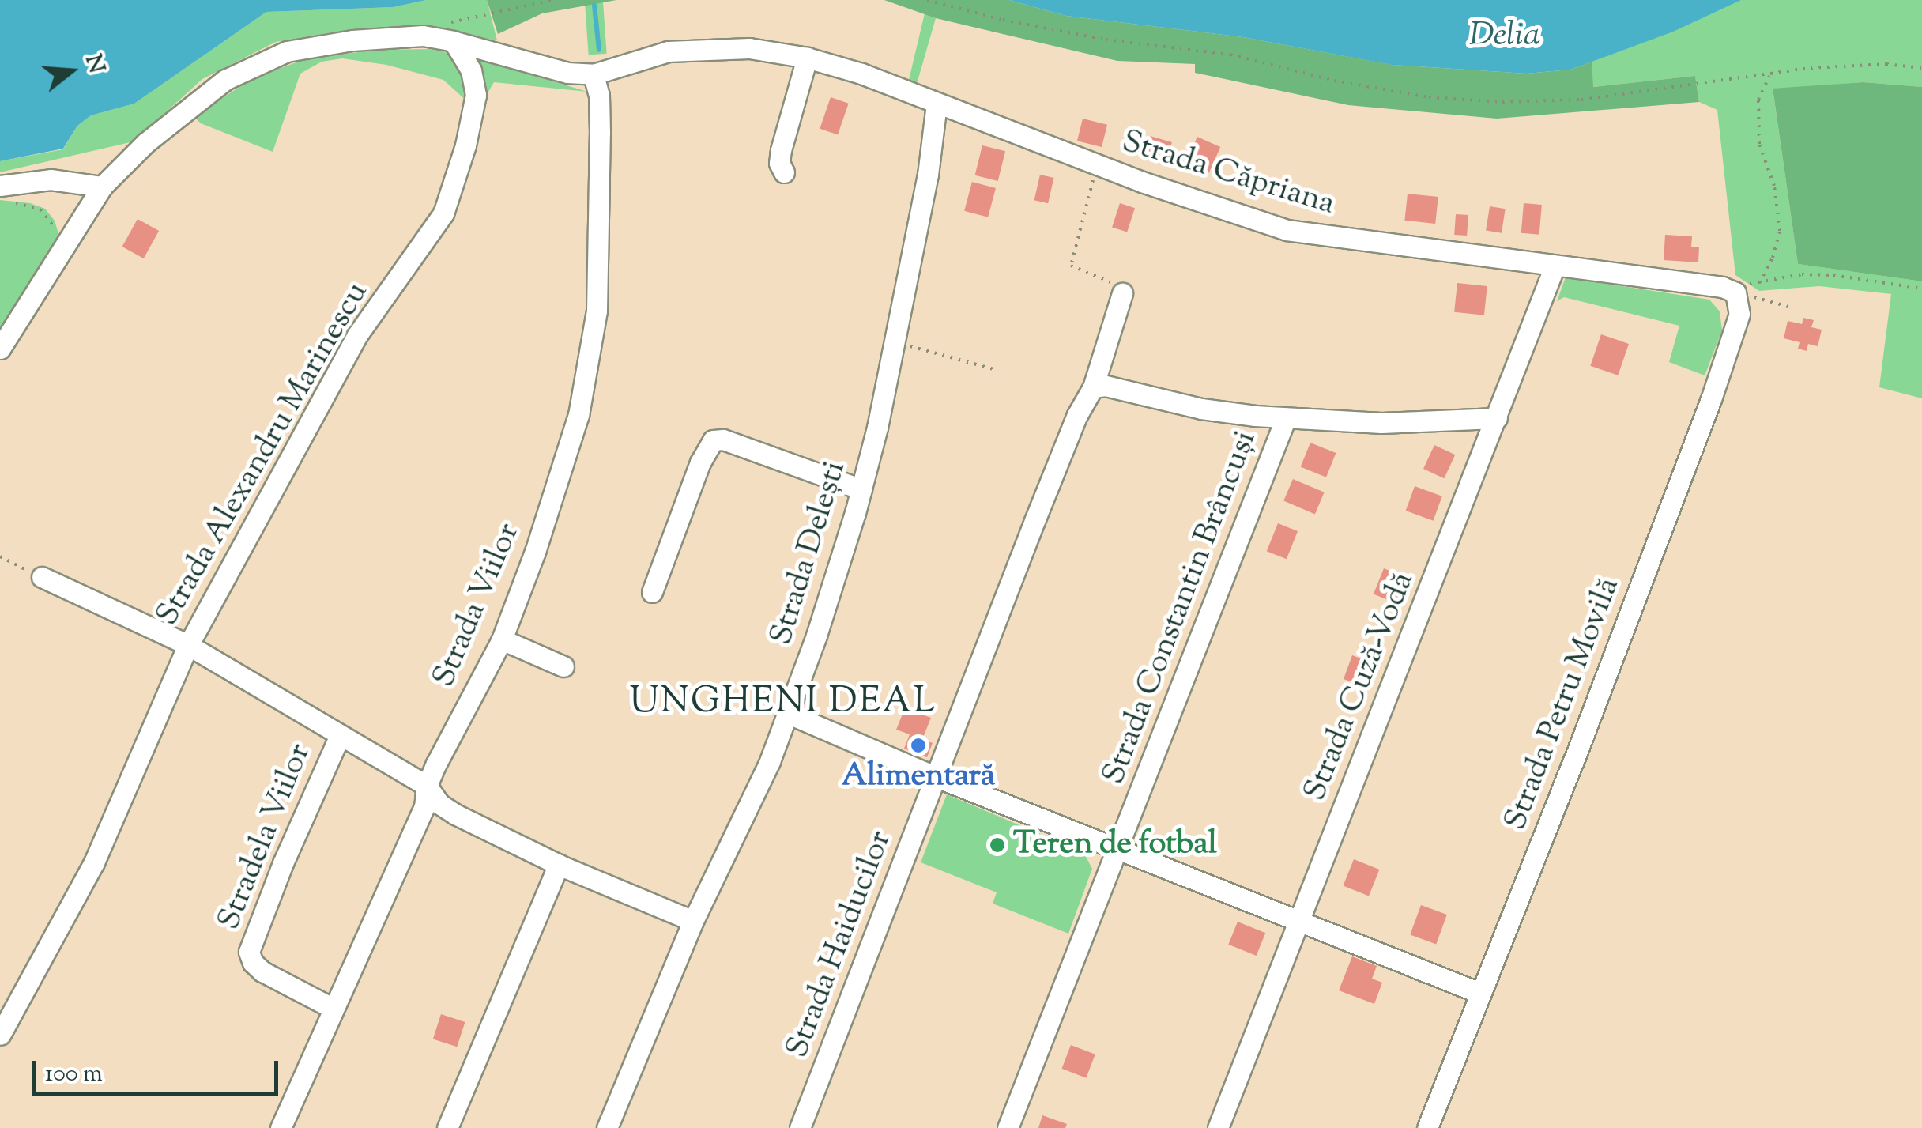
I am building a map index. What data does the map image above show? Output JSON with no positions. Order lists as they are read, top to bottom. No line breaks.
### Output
{"streets":{"street":["Strada Căpriana","Strada Alexandru Marinescu","Strada Delești","Strada Viilor","Strada Constantin Brâncuşi","Strada Cuză-Vodă","Strada Petru Movilă","Stradela Viilor","Strada Haiducilor"]},"crossings":[["Strada Căpriana","Strada Alexandru Marinescu"],["Strada Căpriana","Strada Delești"],["Strada Căpriana","Strada Viilor"],["Strada Căpriana","Strada Cuză-Vodă"],["Strada Căpriana","Strada Petru Movilă"],["Strada Viilor","Stradela Viilor"]],"districts":["UNGHENI DEAL"],"water":["Delia"],"places":["Alimentară","Teren de fotbal"],"scale_bar":"100 m","north":"right"}
